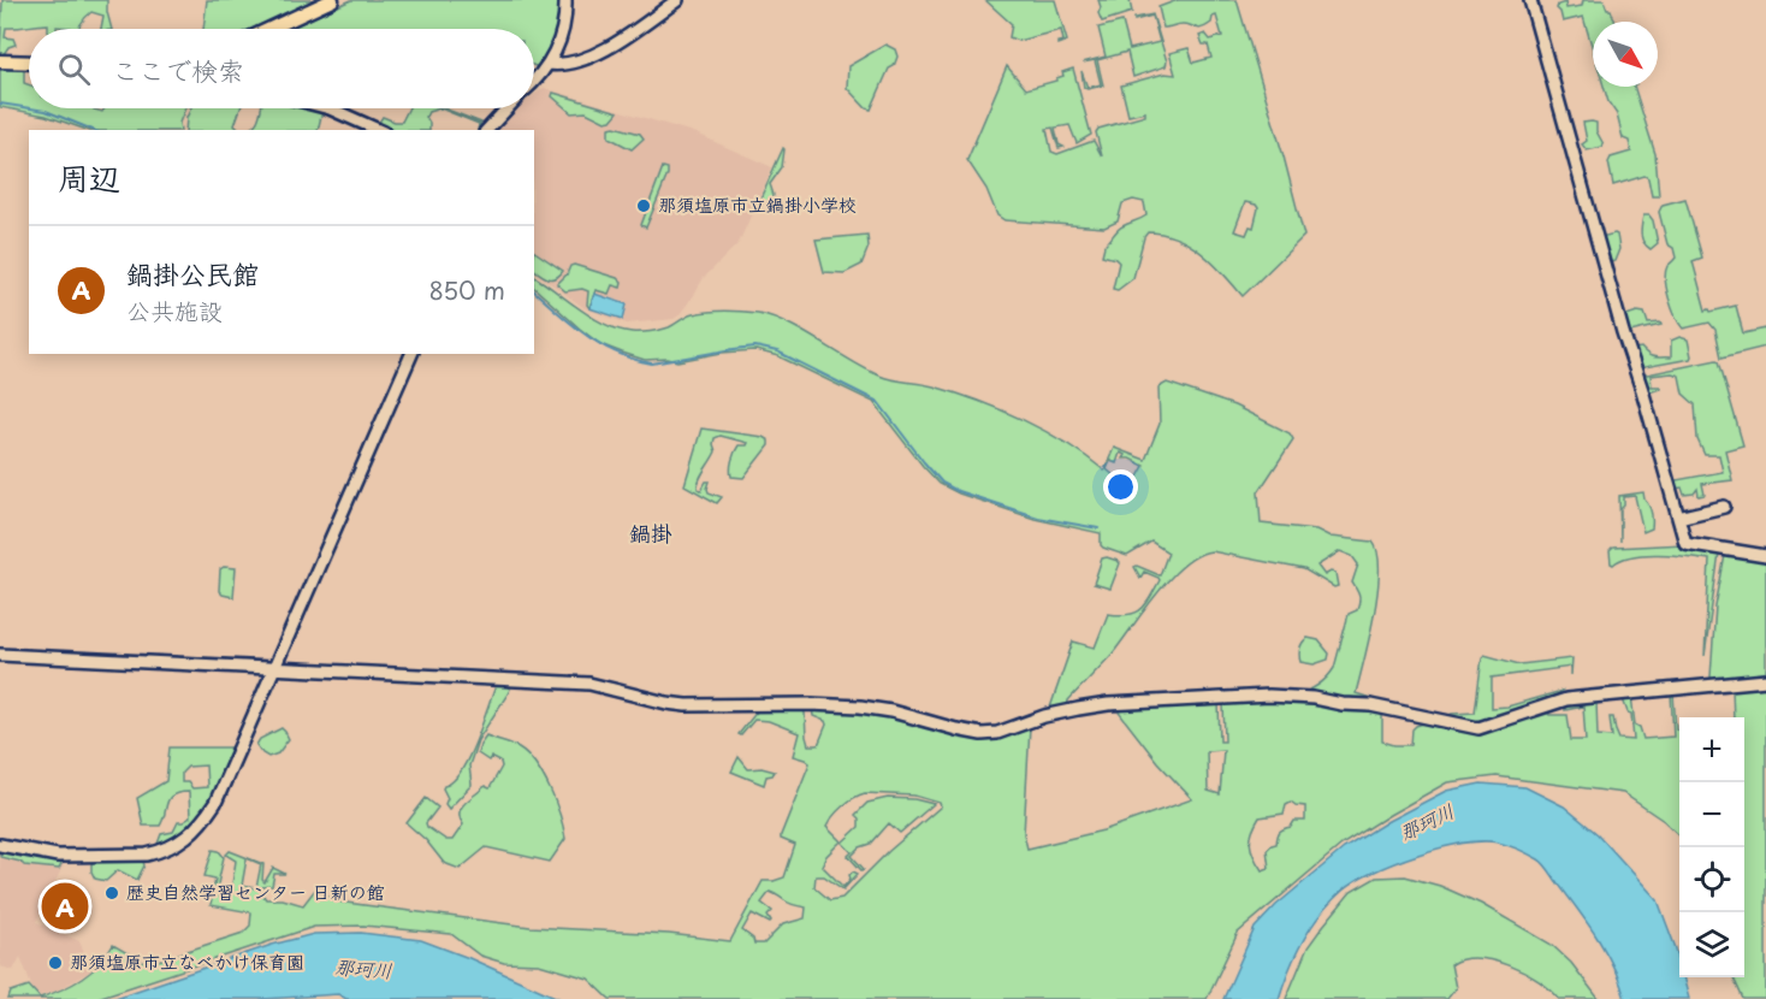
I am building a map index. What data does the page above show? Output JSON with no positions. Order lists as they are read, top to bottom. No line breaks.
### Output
{"districts":["鍋掛"],"water":["那珂川"],"places":["那須塩原市立鍋掛小学校","歴史自然学習センター 日新の館","那須塩原市立なべかけ保育園"],"north":"bottom right","page":{"search":"ここで検索","heading":"周辺","list":[{"mark":"A","name":"鍋掛公民館","note":"公共施設","value":"850 m"}],"map_buttons":["+","−"],"pins":"A"}}
